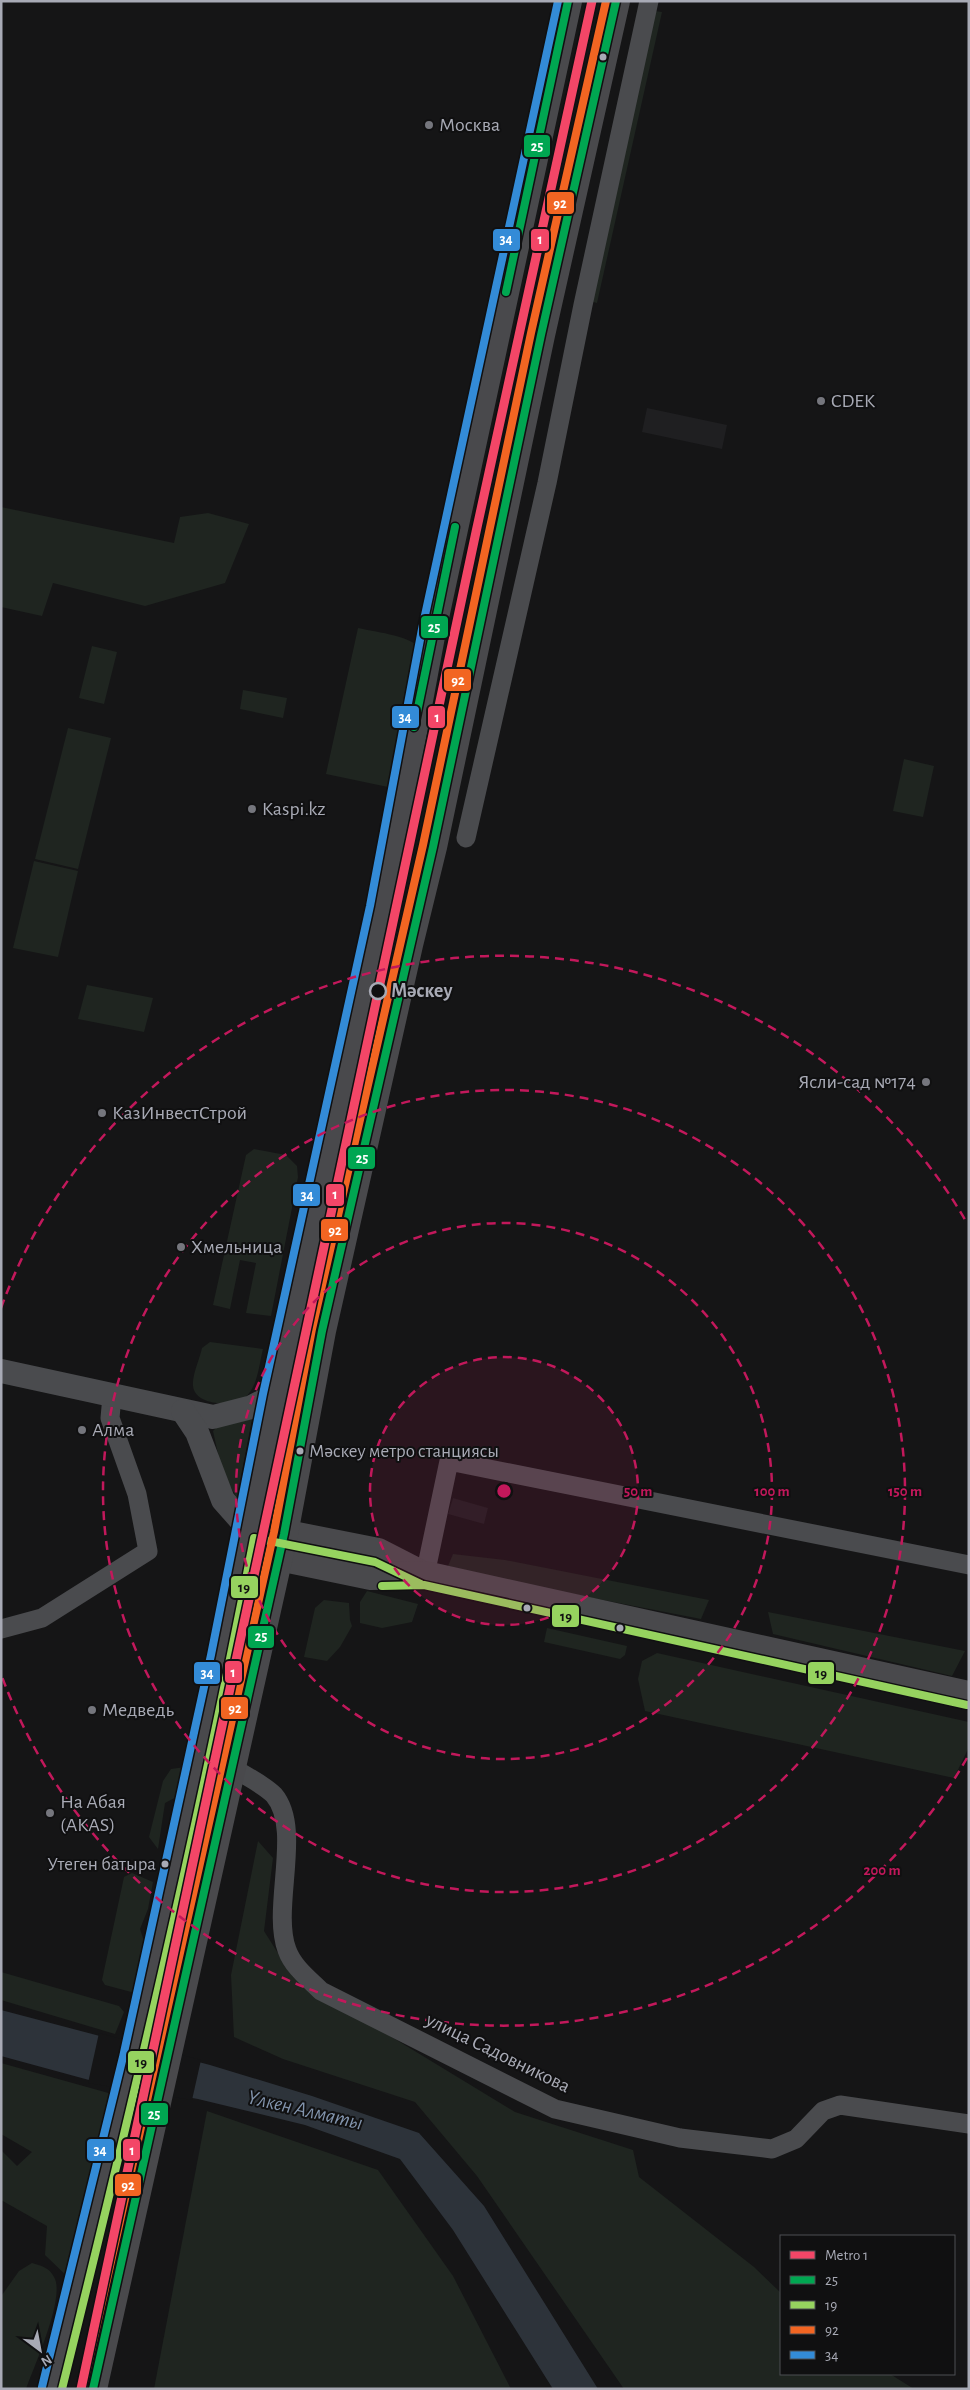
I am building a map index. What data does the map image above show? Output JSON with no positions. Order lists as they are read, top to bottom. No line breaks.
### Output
{"streets":{"street":["улица Садовникова"]},"water":["Үлкен Алматы"],"places":["Москва","CDEK","Kaspi.kz","Мәскеу","Ясли-сад №174","КазИнвестСтрой","Хмельница","Алма","Мәскеу метро станциясы","Медведь","На Абая (AKAS)","Утеген батыра"],"lines":["metro line 1","transit line 25","transit line 92","transit line 34","transit line 19"],"legend":["Metro 1","25","19","92","34"],"north":"bottom right","rings":["50 m","100 m","150 m","200 m"]}
